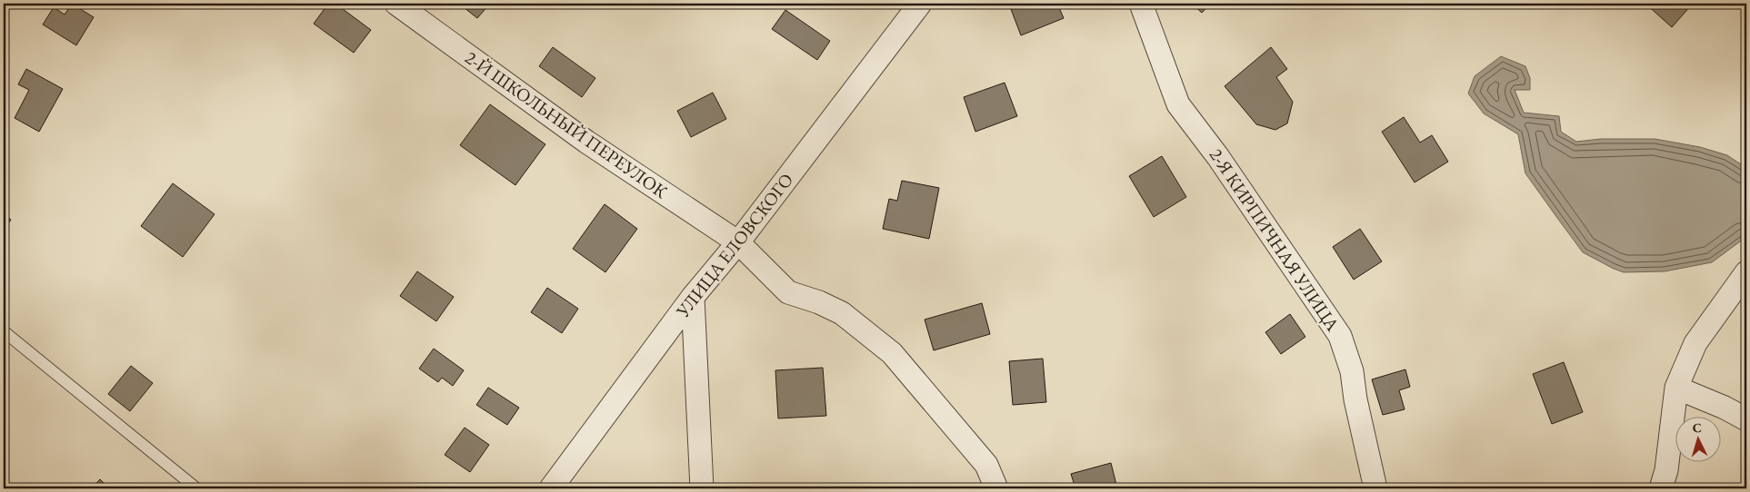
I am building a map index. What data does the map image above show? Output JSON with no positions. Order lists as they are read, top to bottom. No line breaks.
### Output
{"streets":{"street":["2-Й ШКОЛЬНЫЙ ПЕРЕУЛОК","2-Я КИРПИЧНАЯ УЛИЦА","УЛИЦА ЕЛОВСКОГО"]},"crossings":[["2-Й ШКОЛЬНЫЙ ПЕРЕУЛОК","УЛИЦА ЕЛОВСКОГО"]],"north":"top"}
